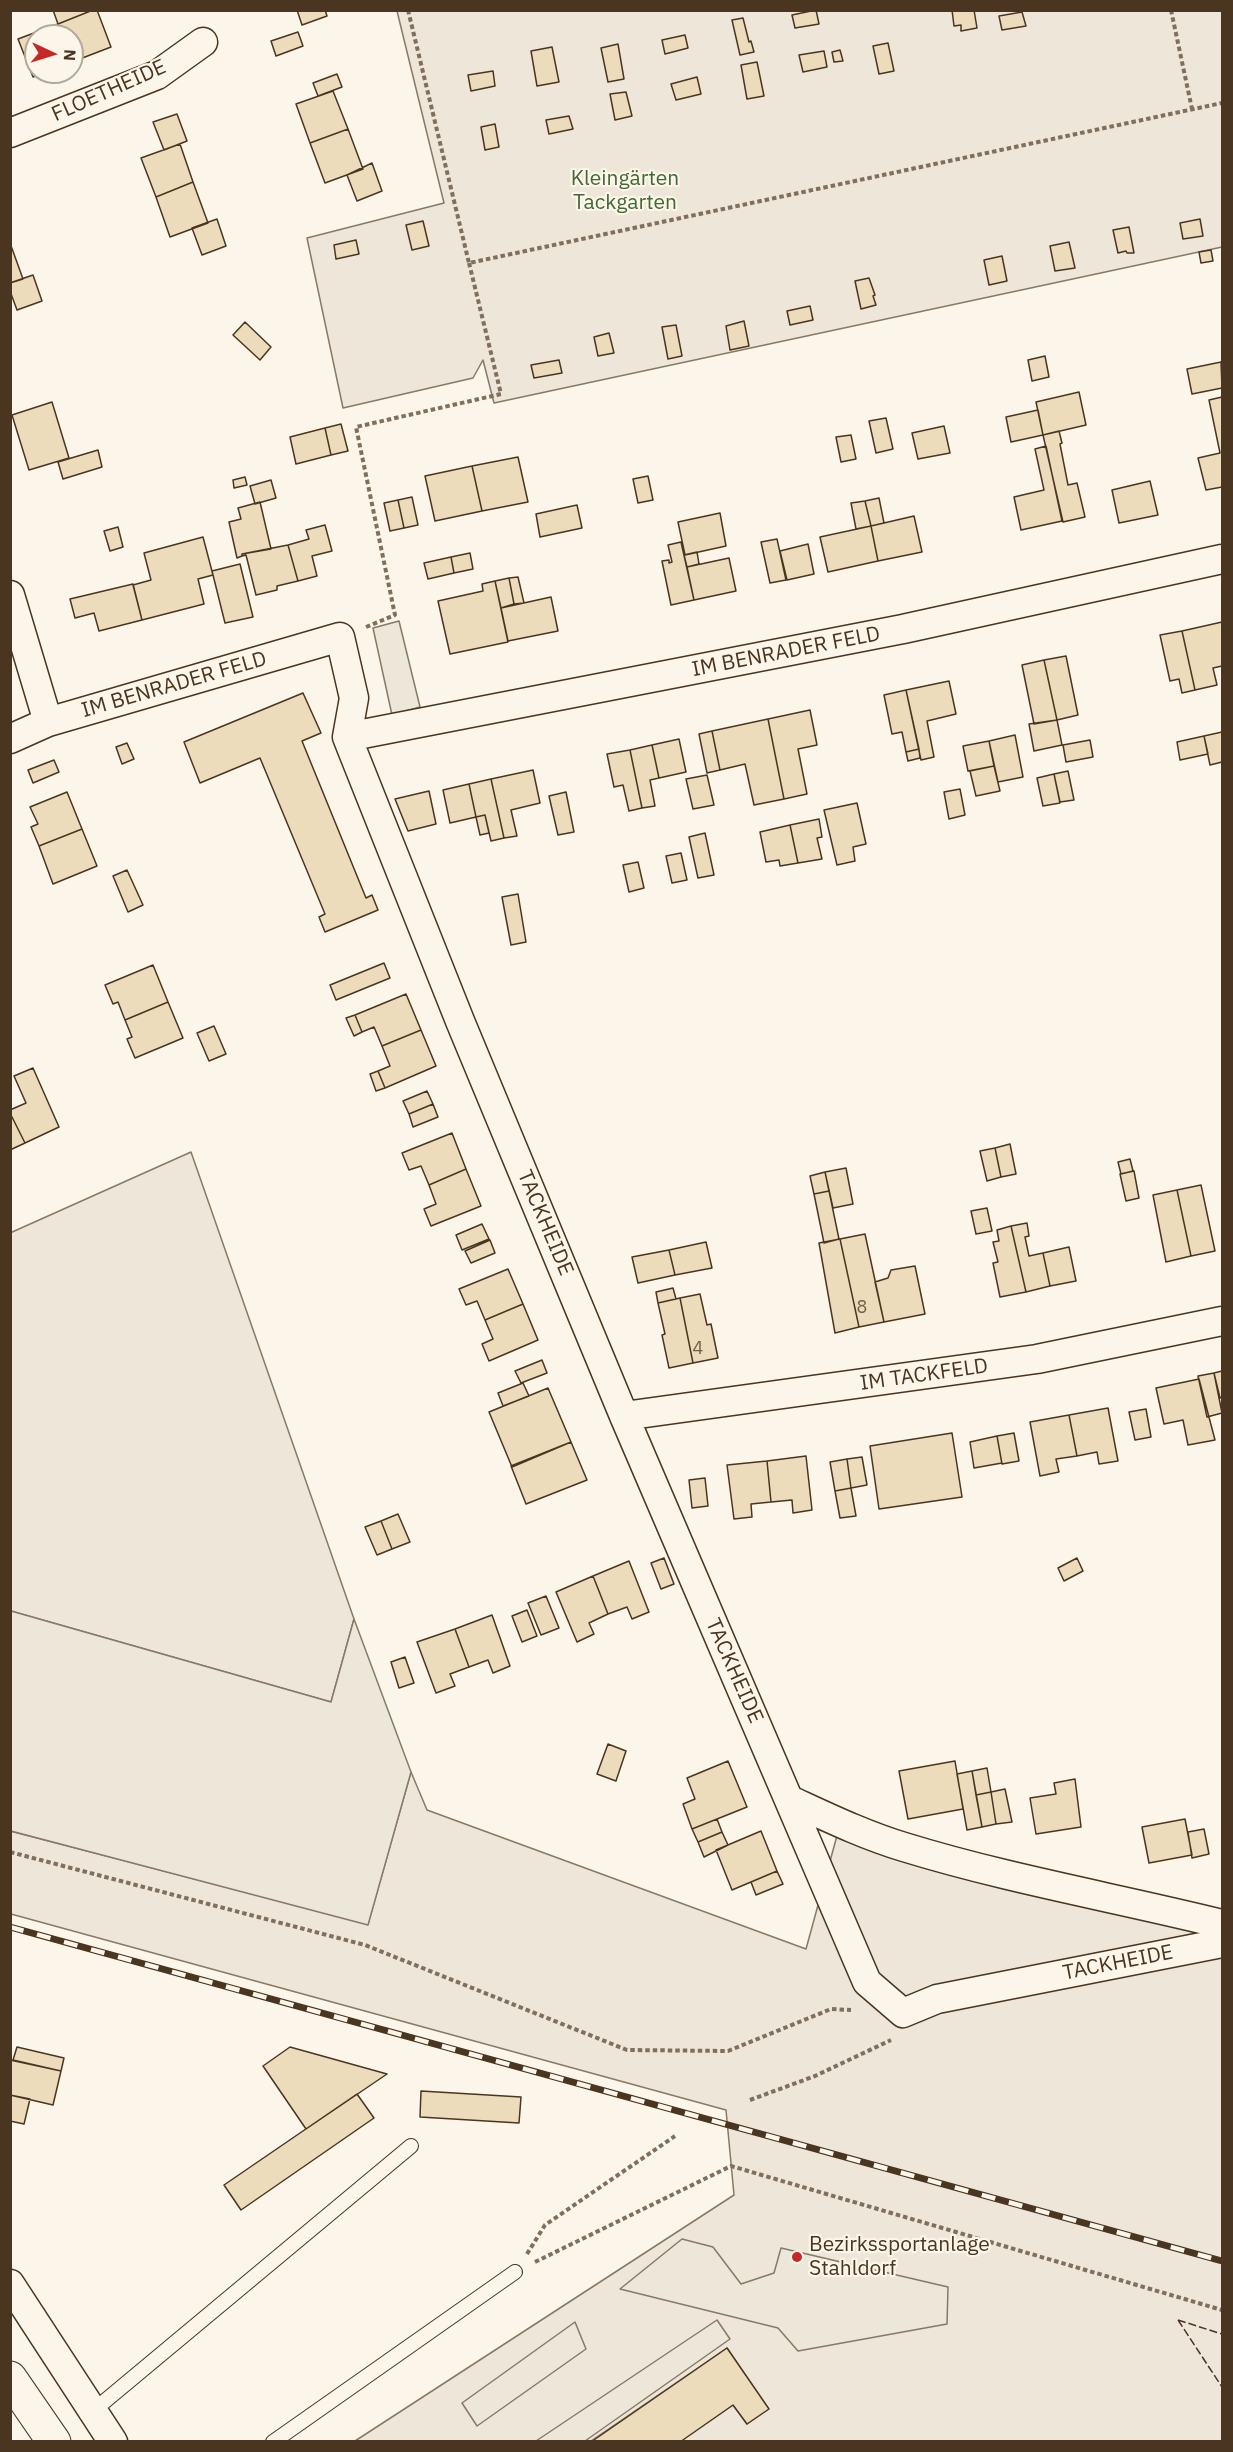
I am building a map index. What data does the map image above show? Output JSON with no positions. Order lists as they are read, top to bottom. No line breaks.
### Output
{"streets":{"street":["FLOETHEIDE","IM BENRADER FELD","TACKHEIDE","IM TACKFELD"]},"crossings":[["IM BENRADER FELD","TACKHEIDE"],["TACKHEIDE","IM TACKFELD"]],"parks":["Kleingärten Tackgarten"],"places":["Bezirkssportanlage Stahldorf"],"house_numbers":["8","4"],"north":"right"}
